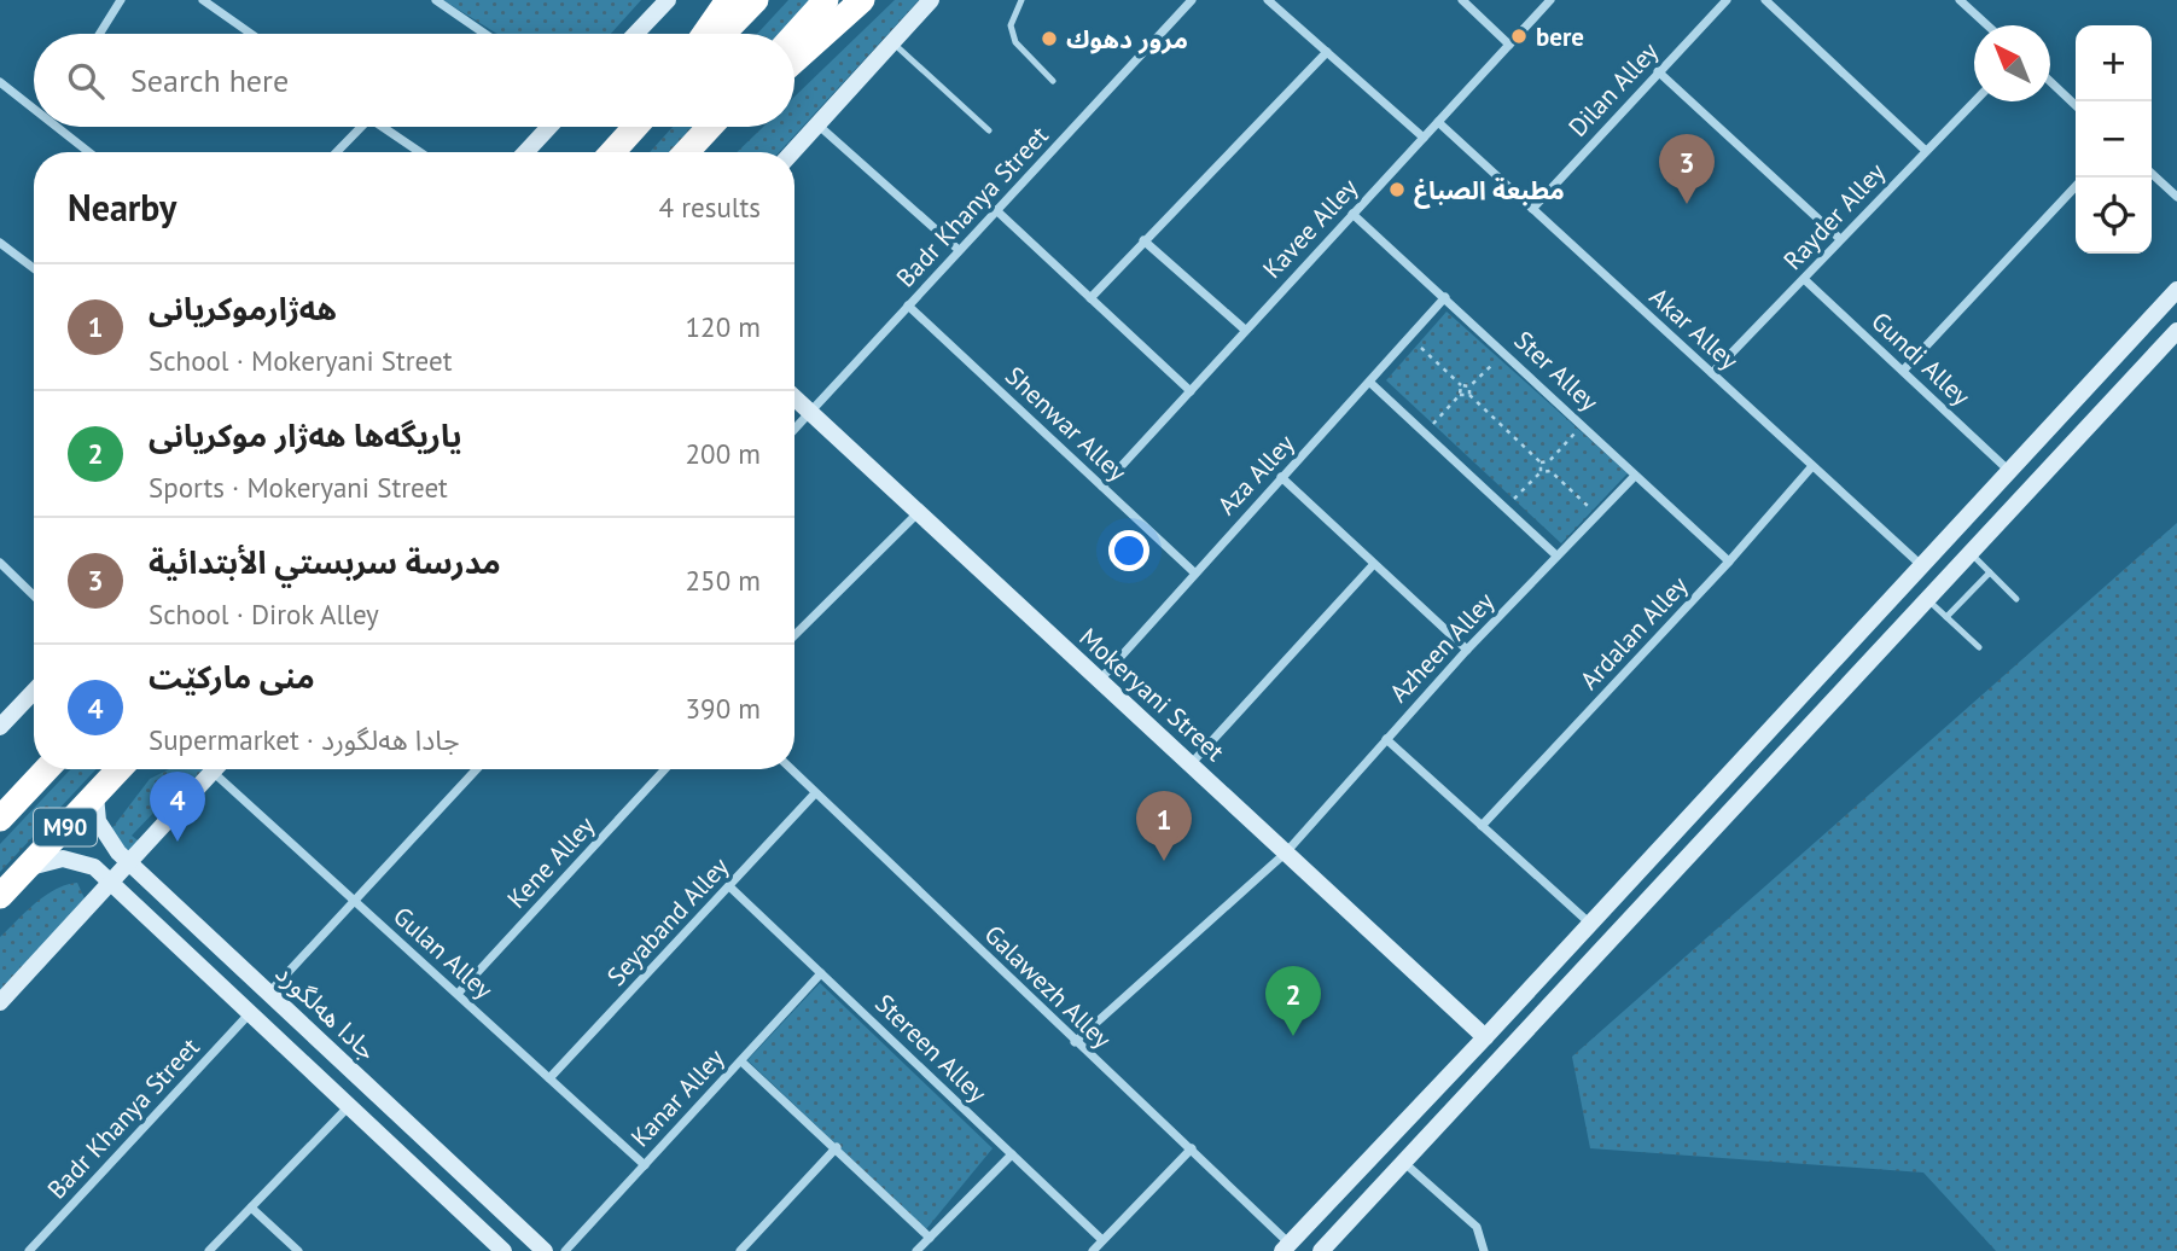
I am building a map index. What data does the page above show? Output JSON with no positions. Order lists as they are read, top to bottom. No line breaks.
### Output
{"streets":{"highway":["M90"],"main road":["Mokeryani Street","جادا هەلگورد"],"street":["Dilan Alley","Badr Khanya Street","Rayder Alley","Kavee Alley","Akar Alley","Gundi Alley","Ster Alley","Shenwar Alley","Aza Alley","Ardalan Alley","Azheen Alley","Kene Alley","Seyaband Alley","Gulan Alley","Galawezh Alley","Stereen Alley","Kanar Alley"]},"crossings":[["Dilan Alley","Akar Alley"],["Badr Khanya Street","Shenwar Alley"],["Badr Khanya Street","Mokeryani Street"],["Rayder Alley","Akar Alley"],["Rayder Alley","Gundi Alley"],["Kavee Alley","Akar Alley"],["Kavee Alley","Ster Alley"],["Kavee Alley","Shenwar Alley"],["Akar Alley","Ardalan Alley"],["Ster Alley","Aza Alley"],["Ster Alley","Ardalan Alley"],["Ster Alley","Azheen Alley"],["Shenwar Alley","Aza Alley"],["Aza Alley","Mokeryani Street"],["Azheen Alley","Mokeryani Street"],["Azheen Alley","Galawezh Alley"],["M90","جادا هەلگورد"],["Kene Alley","Gulan Alley"],["Seyaband Alley","Gulan Alley"],["Seyaband Alley","Galawezh Alley"],["Seyaband Alley","Stereen Alley"],["Gulan Alley","Kanar Alley"],["Stereen Alley","Kanar Alley"]],"places":["bere","مرور دهوك","مطبعة الصباغ"],"north":"top left","page":{"map_buttons":["+","−"],"search":"Search here","pins":["3","4","1","2"],"heading":["Nearby","4 results"],"list":[{"mark":"1","name":"ھەژارموکریانی","note":"School · Mokeryani Street","value":"120 m"},{"mark":"2","name":"یاریگەها هەژار موکریانی","note":"Sports · Mokeryani Street","value":"200 m"},{"mark":"3","name":"مدرسة سربستي الأبتدائية","note":"School · Dirok Alley","value":"250 m"},{"mark":"4","name":"منی مارکێت","note":"Supermarket · جادا هەلگورد","value":"390 m"}]}}
